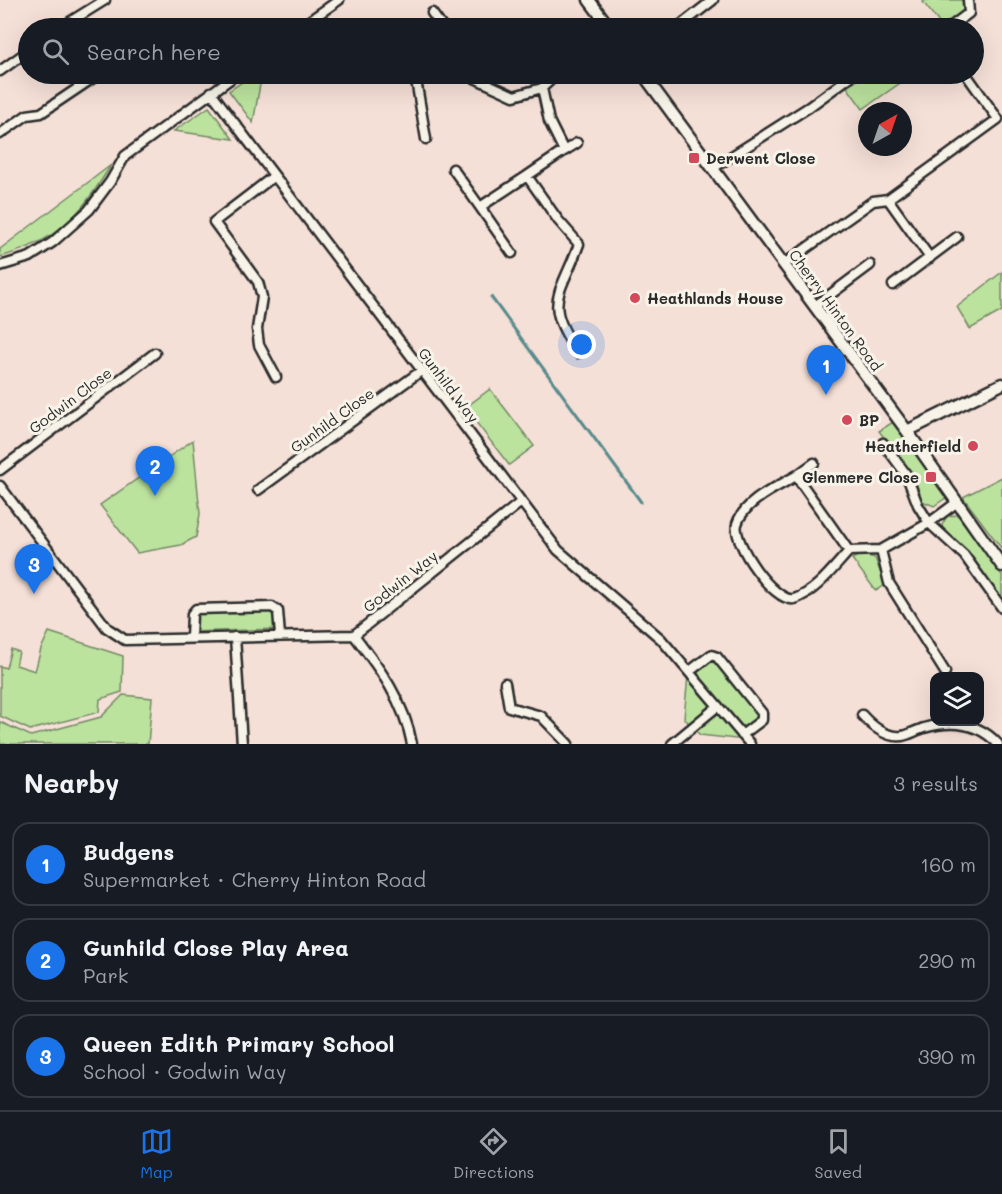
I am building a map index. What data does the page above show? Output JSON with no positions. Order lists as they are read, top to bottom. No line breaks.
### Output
{"streets":{"street":["Cherry Hinton Road","Gunhild Way","Godwin Close","Gunhild Close","Godwin Way"]},"crossings":[["Gunhild Way","Gunhild Close"],["Gunhild Way","Godwin Way"]],"places":{"transit":["Derwent Close","Glenmere Close"],"other":["Heathlands House","BP","Heatherfield"]},"north":"top right","page":{"search":"Search here","pins":["1","2","3"],"heading":["Nearby","3 results"],"list":[{"mark":"1","name":"Budgens","note":"Supermarket · Cherry Hinton Road","value":"160 m"},{"mark":"2","name":"Gunhild Close Play Area","note":"Park","value":"290 m"},{"mark":"3","name":"Queen Edith Primary School","note":"School · Godwin Way","value":"390 m"}],"nav":["Map","Directions","Saved"]}}
